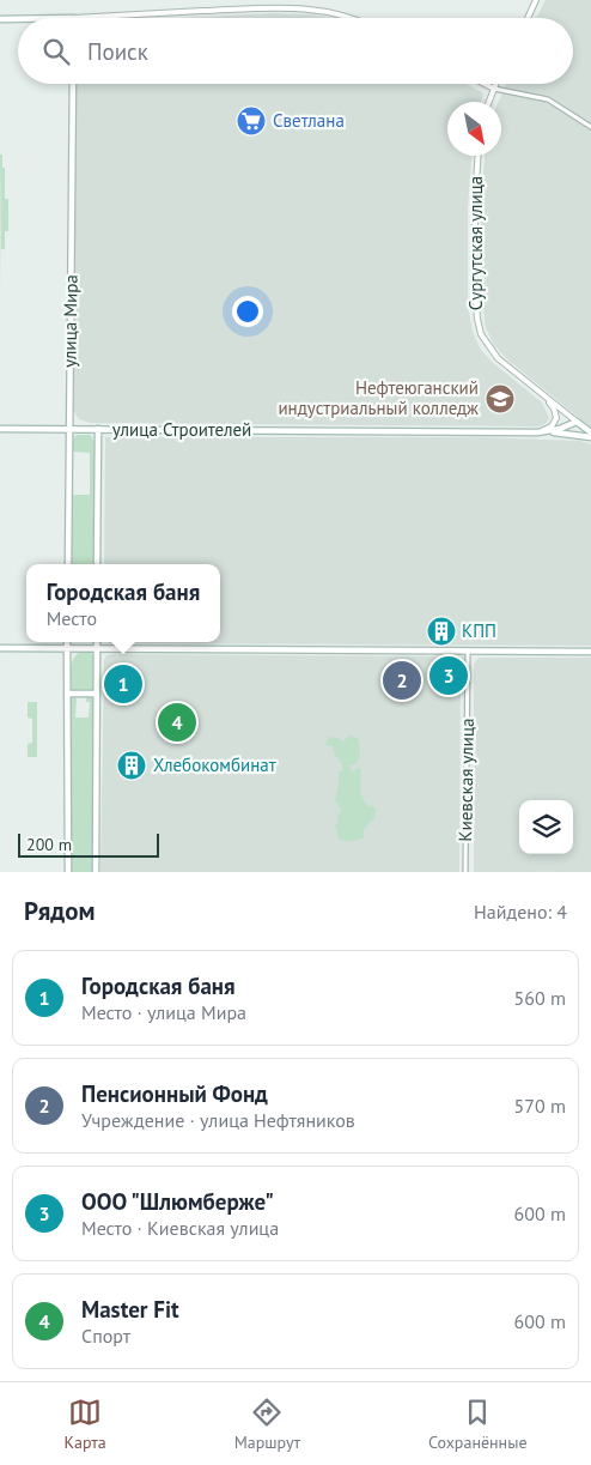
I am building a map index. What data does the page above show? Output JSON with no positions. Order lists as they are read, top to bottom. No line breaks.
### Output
{"streets":{"main road":["Сургутская улица","улица Мира","улица Строителей"],"street":["Киевская улица"]},"crossings":[["Сургутская улица","улица Строителей"],["улица Мира","улица Строителей"]],"places":{"supermarket":["Светлана"],"school or university":["Нефтеюганский индустриальный колледж"],"building":["КПП","Хлебокомбинат"]},"scale_bar":"200 m","north":"bottom right","page":{"search":"Поиск","popup":["Городская баня","Место"],"pins":["3","2","1","4"],"scale":"200 m","heading":["Рядом","Найдено: 4"],"list":[{"mark":"1","name":"Городская баня","note":"Место · улица Мира","value":"560 m"},{"mark":"2","name":"Пенсионный Фонд","note":"Учреждение · улица Нефтяников","value":"570 m"},{"mark":"3","name":"ООО \"Шлюмберже\"","note":"Место · Киевская улица","value":"600 m"},{"mark":"4","name":"Master Fit","note":"Спорт","value":"600 m"}],"nav":["Карта","Маршрут","Сохранённые"]}}
